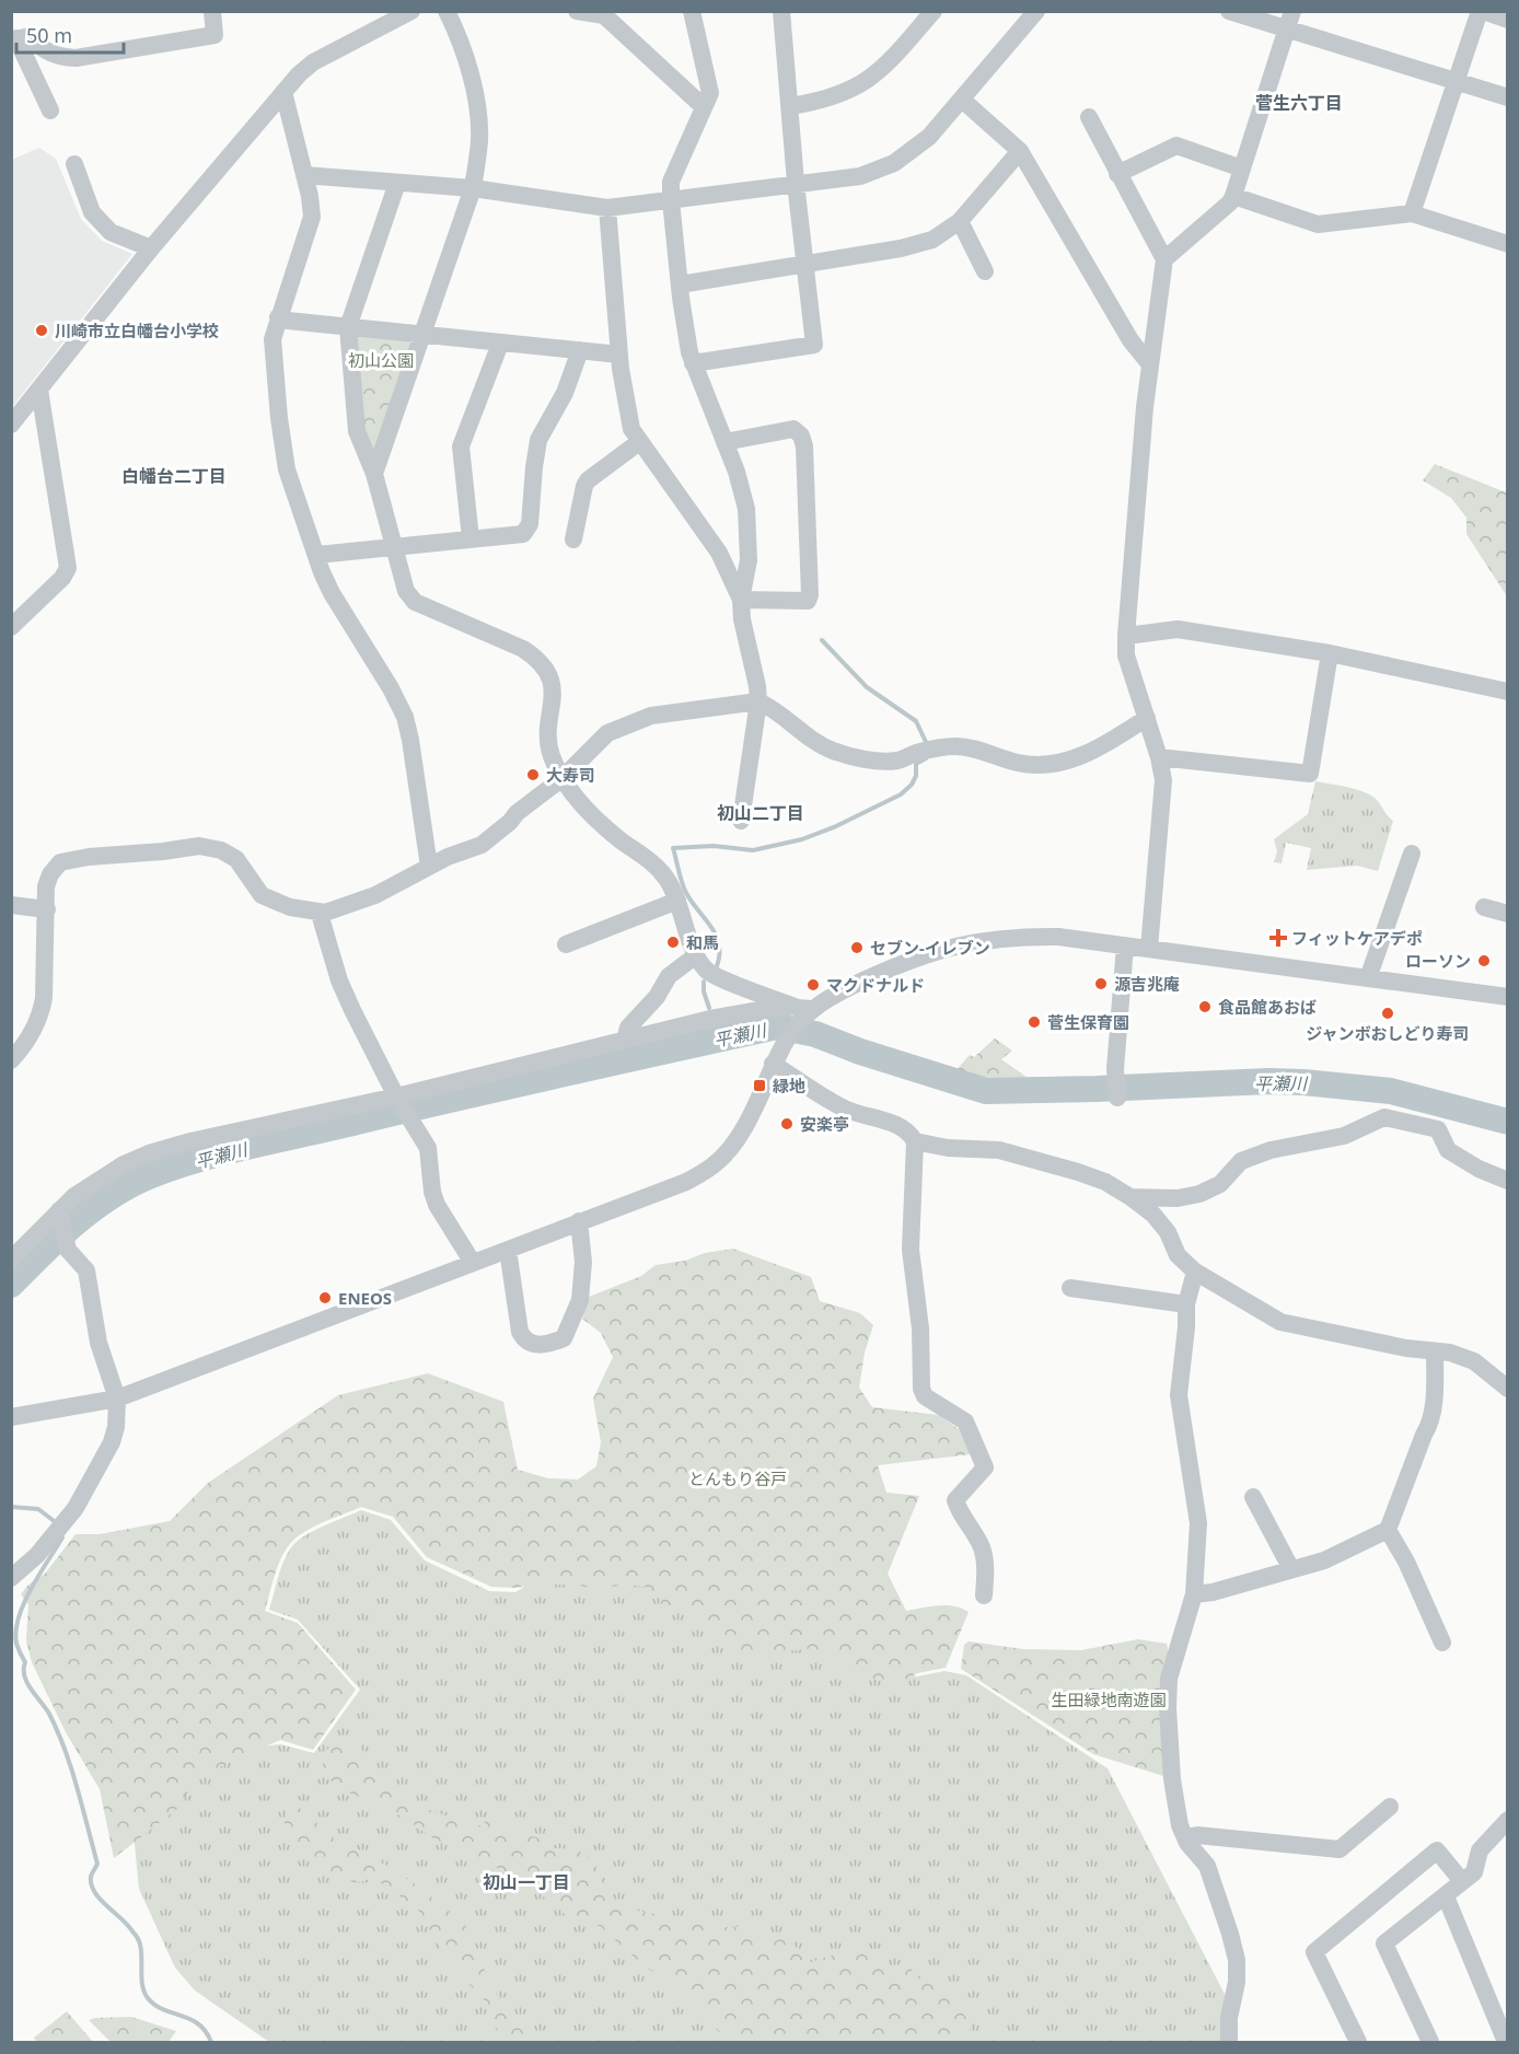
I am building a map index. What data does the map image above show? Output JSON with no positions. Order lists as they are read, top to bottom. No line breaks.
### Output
{"districts":["菅生六丁目","白幡台二丁目","初山二丁目","初山一丁目"],"water":["平瀬川"],"parks":["初山公園","とんもり谷戸","生田緑地南遊園"],"places":{"other":["川崎市立白幡台小学校","大寿司","和馬","セブン-イレブン","ローソン","源吉兆庵","マクドナルド","食品館あおば","ジャンボおしどり寿司","菅生保育園","安楽亭","ENEOS"],"health":["フィットケアデポ"],"transit":["緑地"]},"scale_bar":"50 m"}
